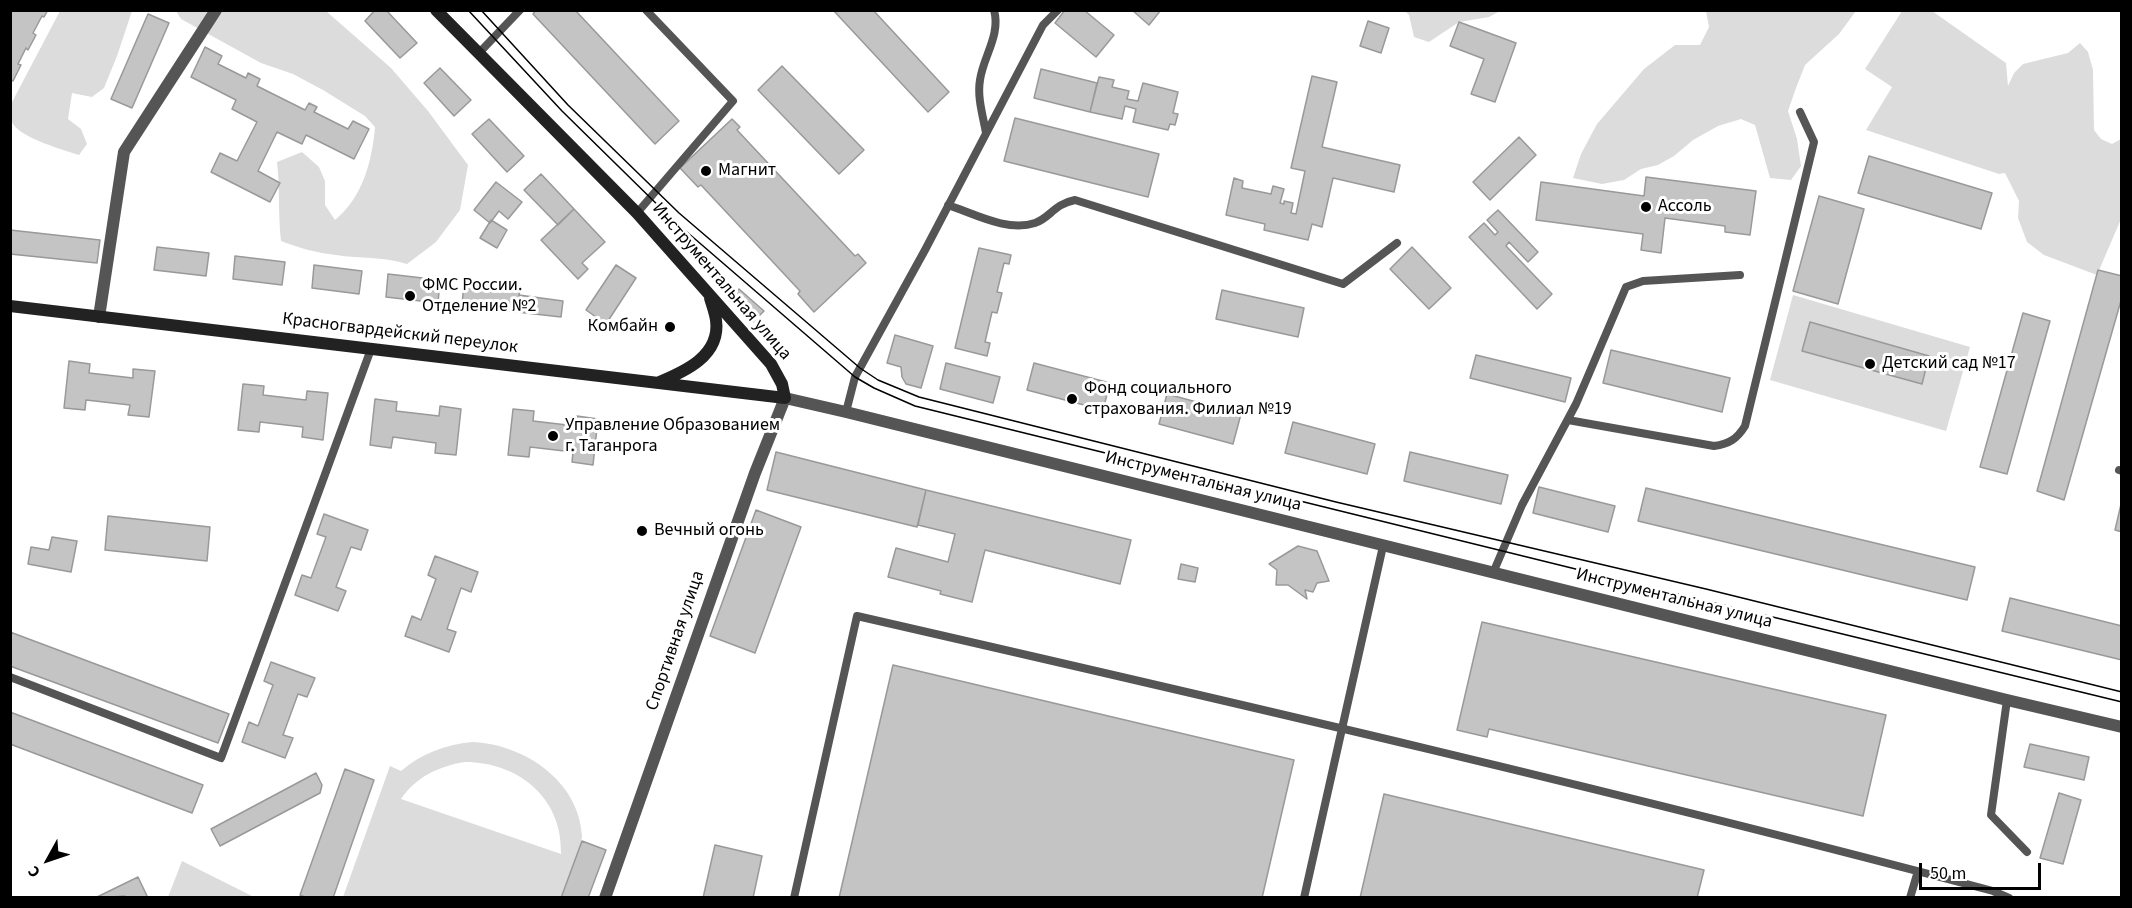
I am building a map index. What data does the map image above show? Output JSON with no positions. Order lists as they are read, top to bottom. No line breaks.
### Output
{"streets":{"main road":["Инструментальная улица","Красногвардейский переулок"],"street":["Спортивная улица"]},"crossings":[["Инструментальная улица","Красногвардейский переулок"],["Инструментальная улица","Спортивная улица"],["Красногвардейский переулок","Спортивная улица"]],"places":["Магнит","Ассоль","ФМС России. Отделение №2","Комбайн","Детский сад №17","Фонд социального страхования. Филиал №19","Управление Образованием г. Таганрога","Вечный огонь"],"scale_bar":"50 m","north":"bottom left"}
